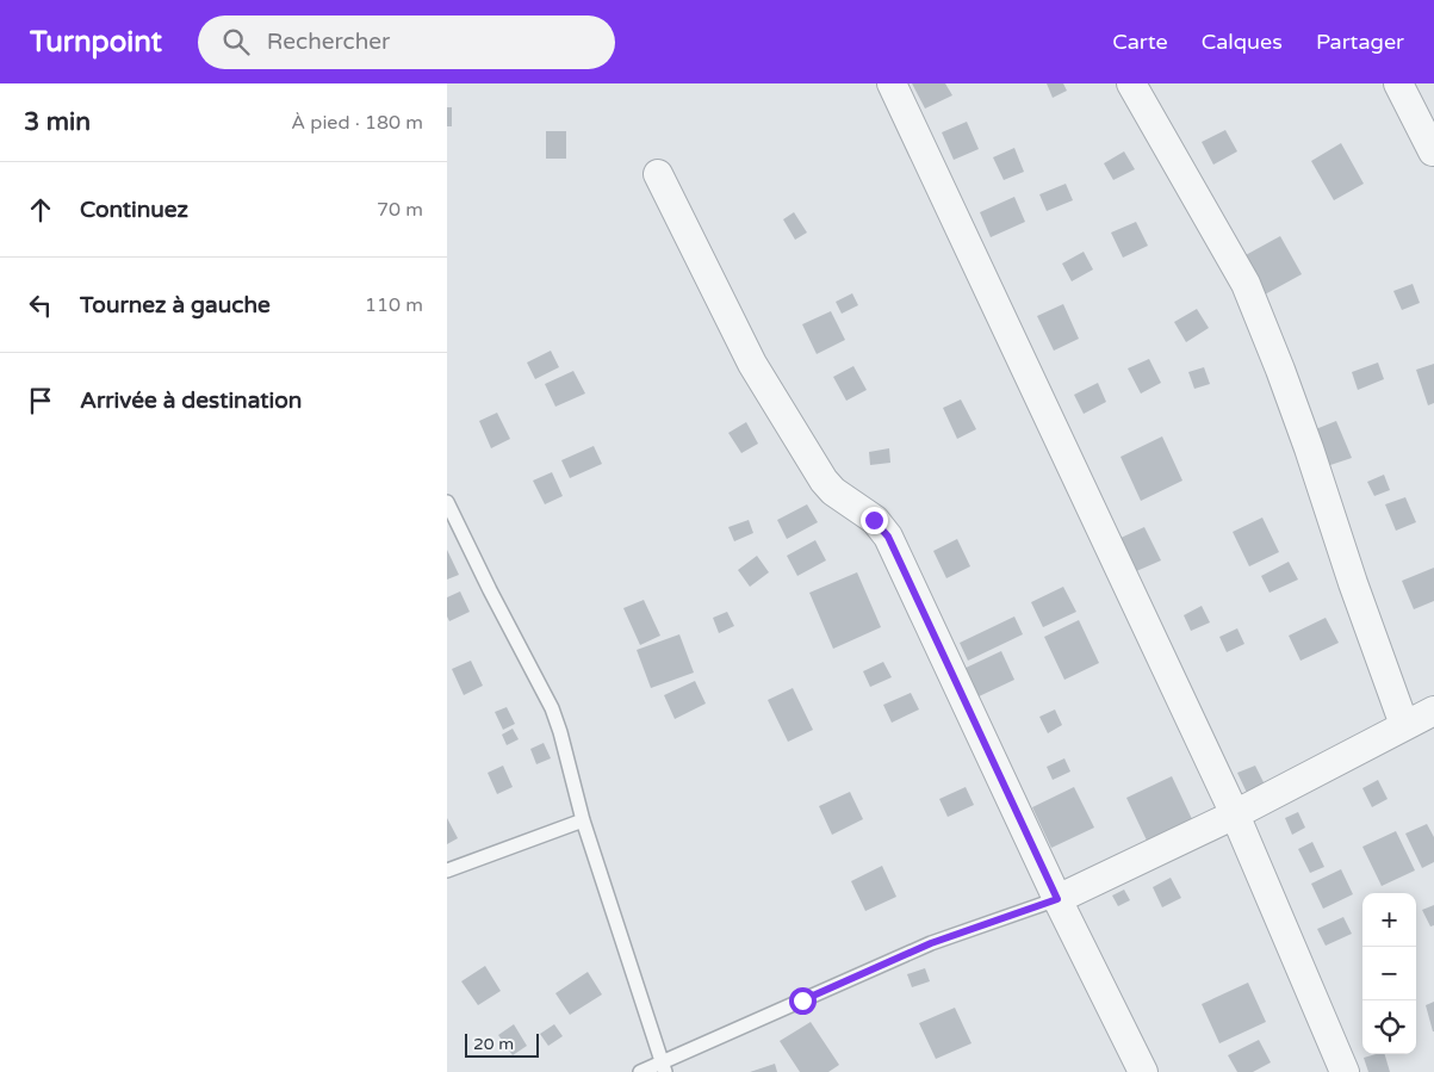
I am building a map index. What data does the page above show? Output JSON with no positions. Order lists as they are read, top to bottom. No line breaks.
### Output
{"scale_bar":"20 m","page":{"header":"Turnpoint","search":"Rechercher","nav":["Carte","Calques","Partager"],"heading":["3 min","À pied · 180 m"],"list":[["Continuez","70 m"],["Tournez à gauche","110 m"],"Arrivée à destination"],"map_buttons":["+","−"],"scale":"20 m"}}
